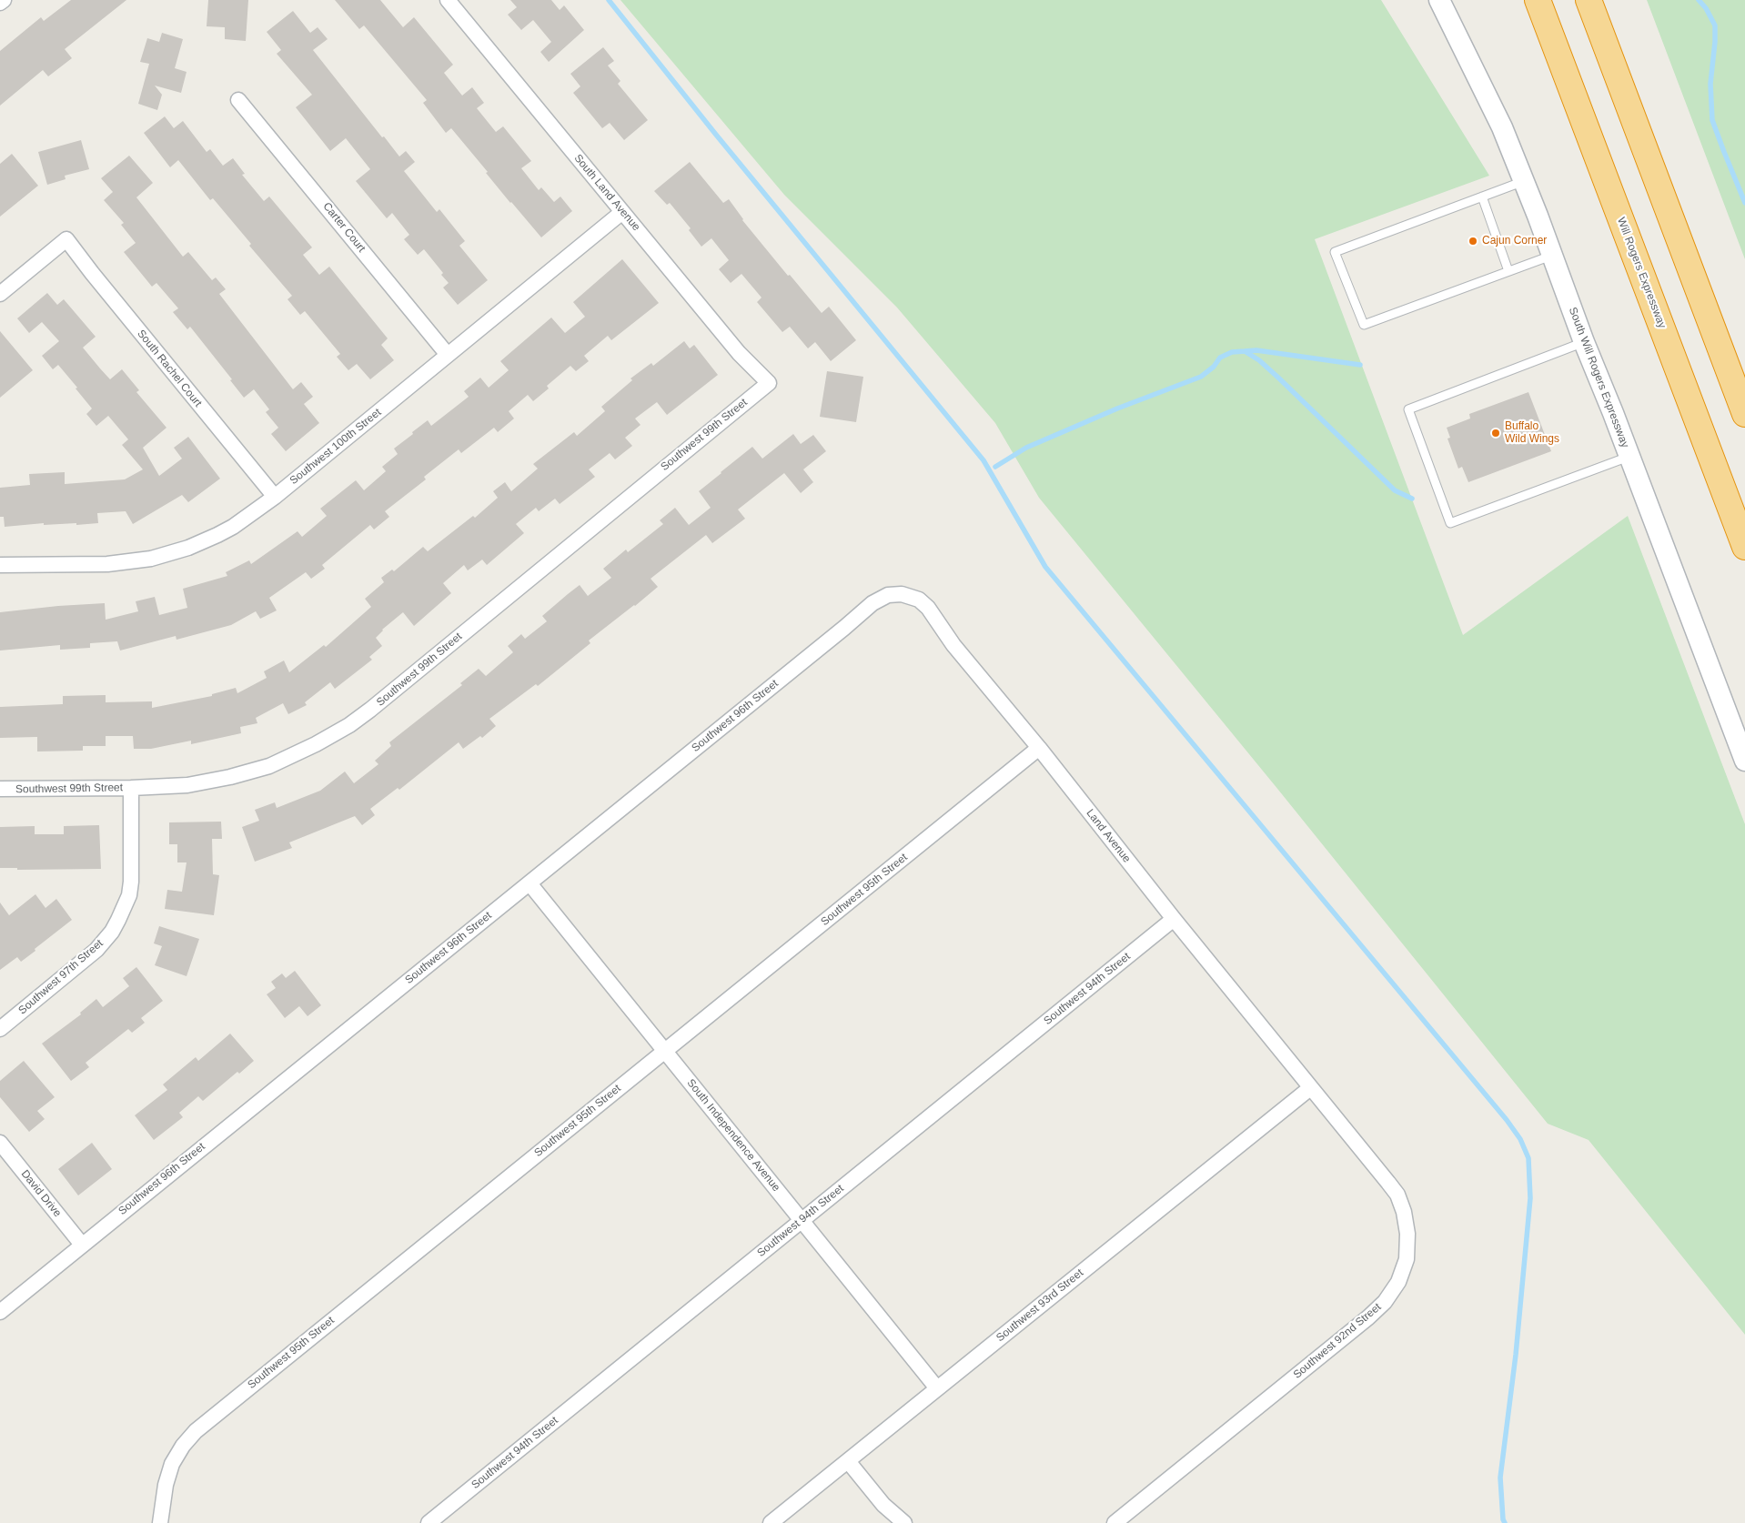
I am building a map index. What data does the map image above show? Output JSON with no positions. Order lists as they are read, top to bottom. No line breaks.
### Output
{"streets":{"highway":["Will Rogers Expressway"],"main road":["South Will Rogers Expressway"],"street":["South Land Avenue","Carter Court","South Rachel Court","Southwest 99th Street","Southwest 100th Street","Southwest 96th Street","Land Avenue","Southwest 95th Street","Southwest 97th Street","Southwest 94th Street","South Independence Avenue","David Drive","Southwest 93rd Street","Southwest 92nd Street"]},"crossings":[["South Land Avenue","Southwest 99th Street"],["South Land Avenue","Southwest 100th Street"],["Carter Court","Southwest 100th Street"],["South Rachel Court","Southwest 100th Street"],["Southwest 99th Street","Southwest 97th Street"],["Southwest 96th Street","Land Avenue"],["Southwest 96th Street","South Independence Avenue"],["Southwest 96th Street","David Drive"],["Land Avenue","Southwest 95th Street"],["Land Avenue","Southwest 94th Street"],["Land Avenue","Southwest 93rd Street"],["Land Avenue","Southwest 92nd Street"],["Southwest 95th Street","South Independence Avenue"],["Southwest 94th Street","South Independence Avenue"],["South Independence Avenue","Southwest 93rd Street"],["Southwest 93rd Street","Southwest 92nd Street"]],"places":["Cajun Corner","Buffalo Wild Wings"]}
